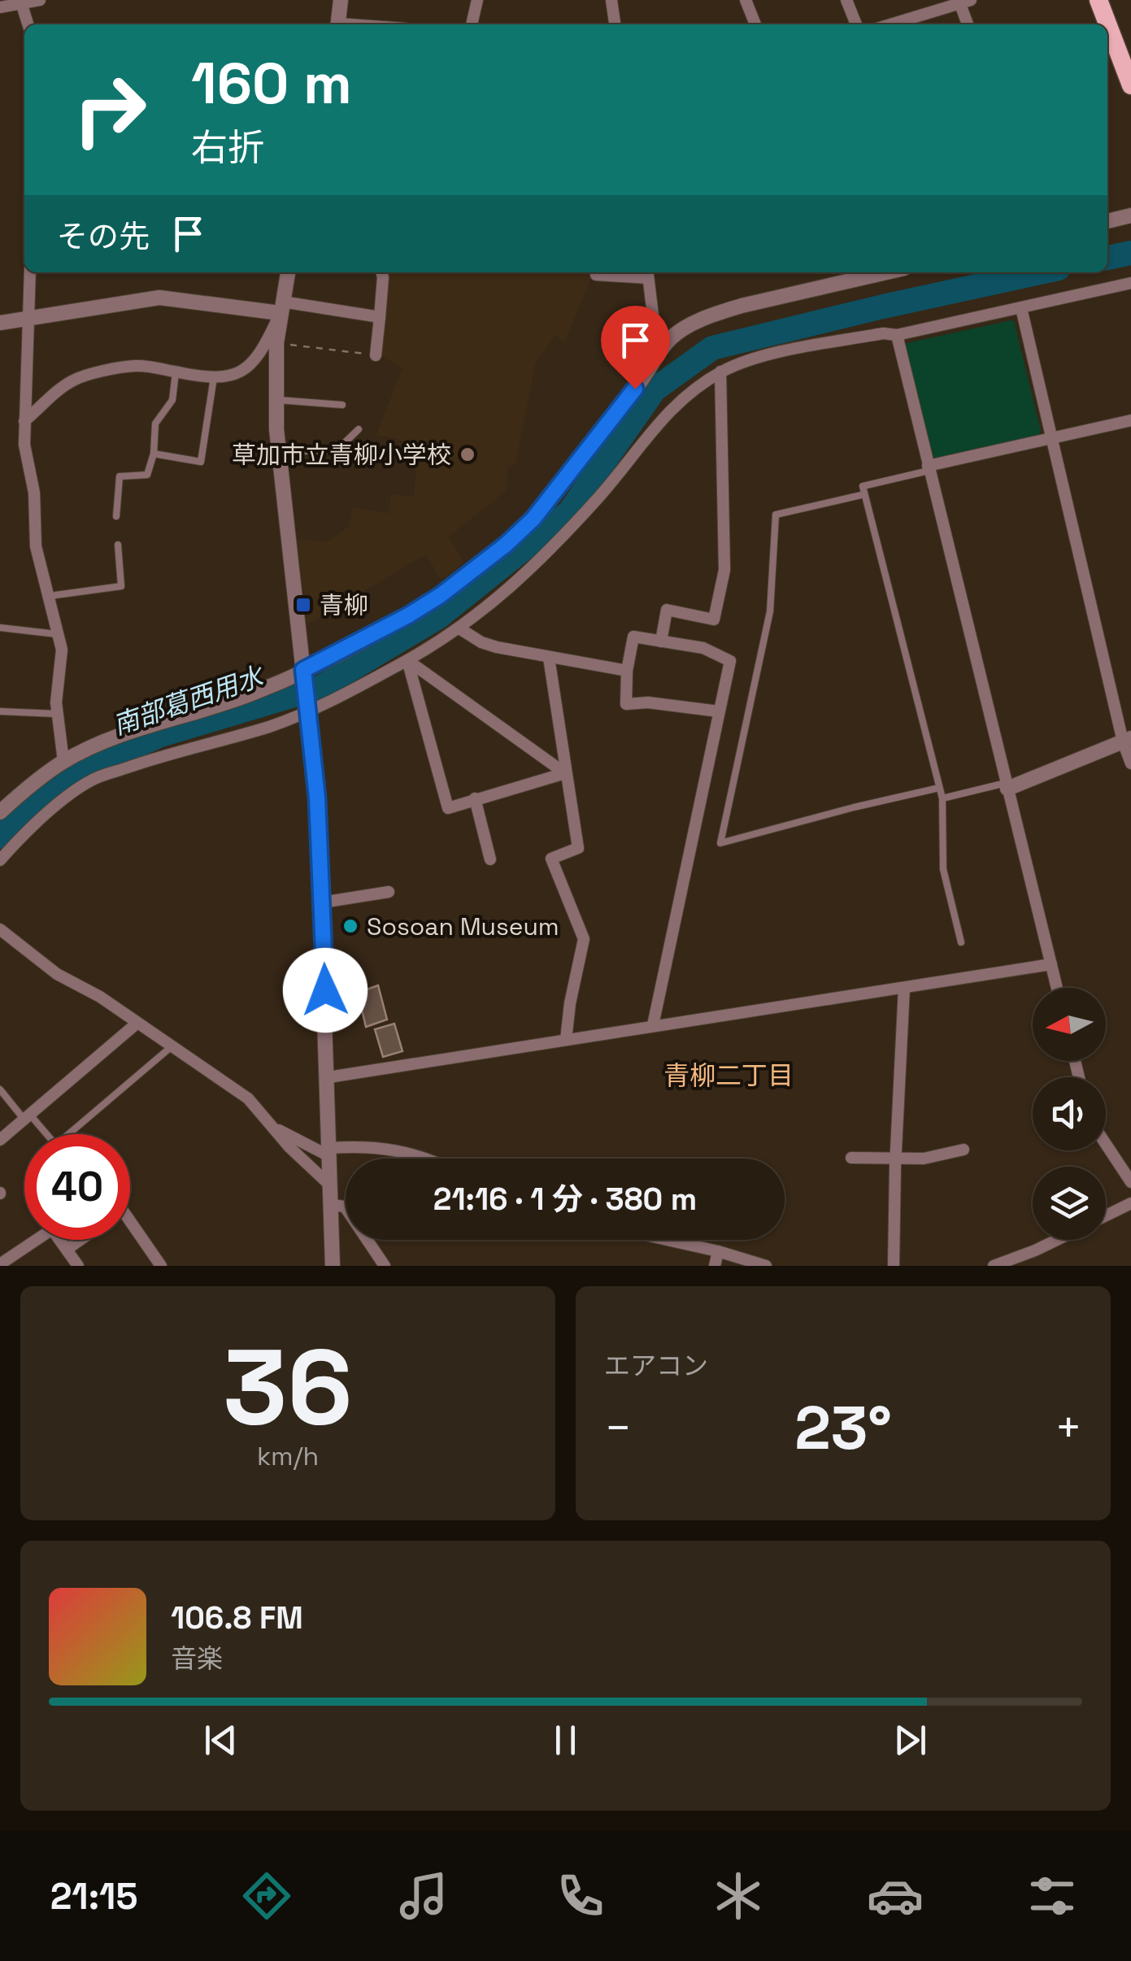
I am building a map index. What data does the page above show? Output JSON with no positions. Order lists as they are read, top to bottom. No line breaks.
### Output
{"districts":["青柳二丁目"],"water":["南部葛西用水"],"places":{"other":["草加市立青柳小学校","Sosoan Museum"],"transit":["青柳"]},"north":"left","page":{"turn":["160 m","右折"],"then":"その先","limit":"40","trip":"21:16 · 1 分 · 380 m","tile":[["36","km/h"],"エアコン"],"heat":["−","23°","+"],"song":["106.8 FM","音楽"],"tabs":"21:15"}}
